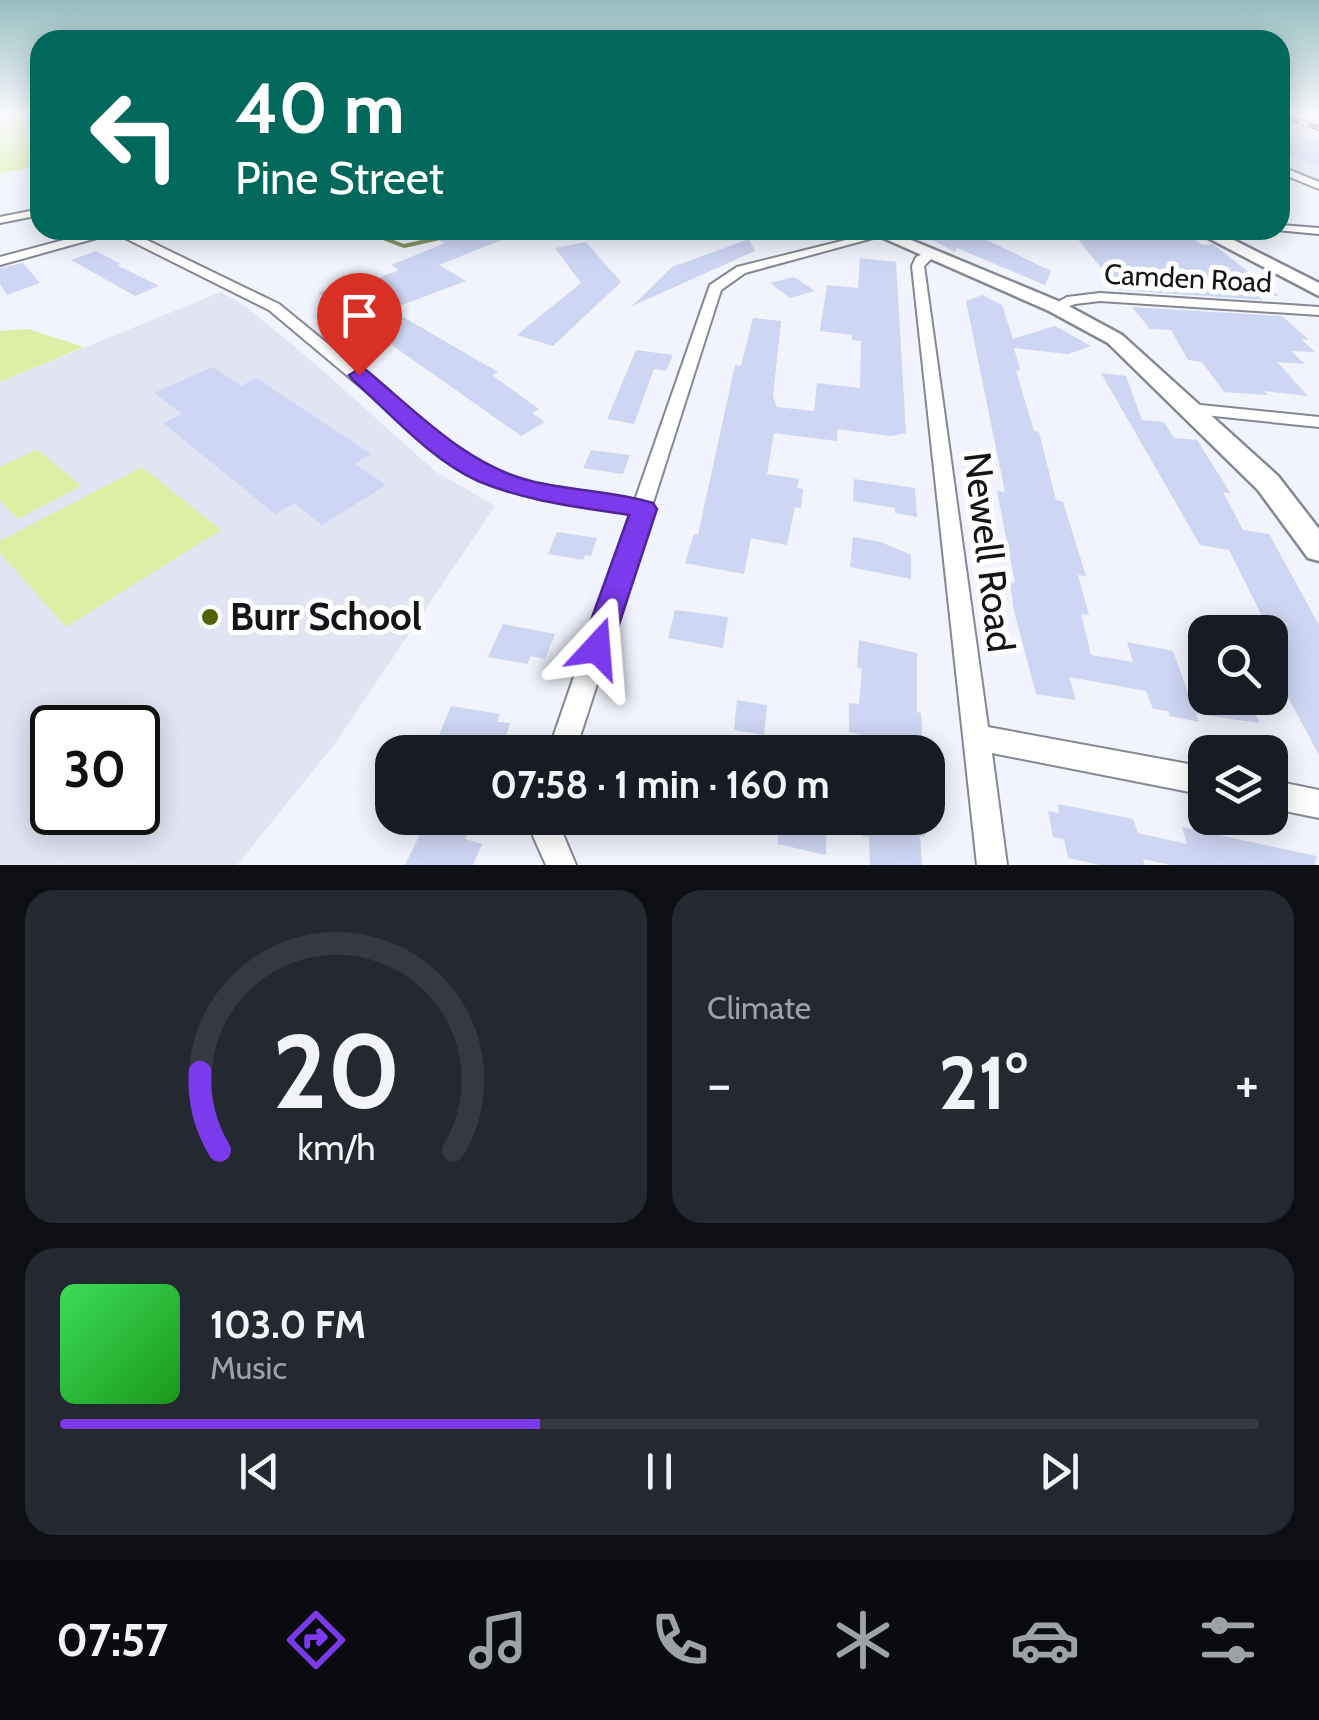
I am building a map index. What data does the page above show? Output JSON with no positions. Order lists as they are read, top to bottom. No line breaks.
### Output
{"streets":{"street":["Camden Road","Newell Road"]},"places":["Burr School"],"page":{"turn":["40 m","Pine Street"],"limit":"30","trip":"07:58 · 1 min · 160 m","tile":"Climate","heat":["−","21°","+"],"song":["103.0 FM","Music"],"tabs":"07:57","gauge":["20","km/h"]}}
